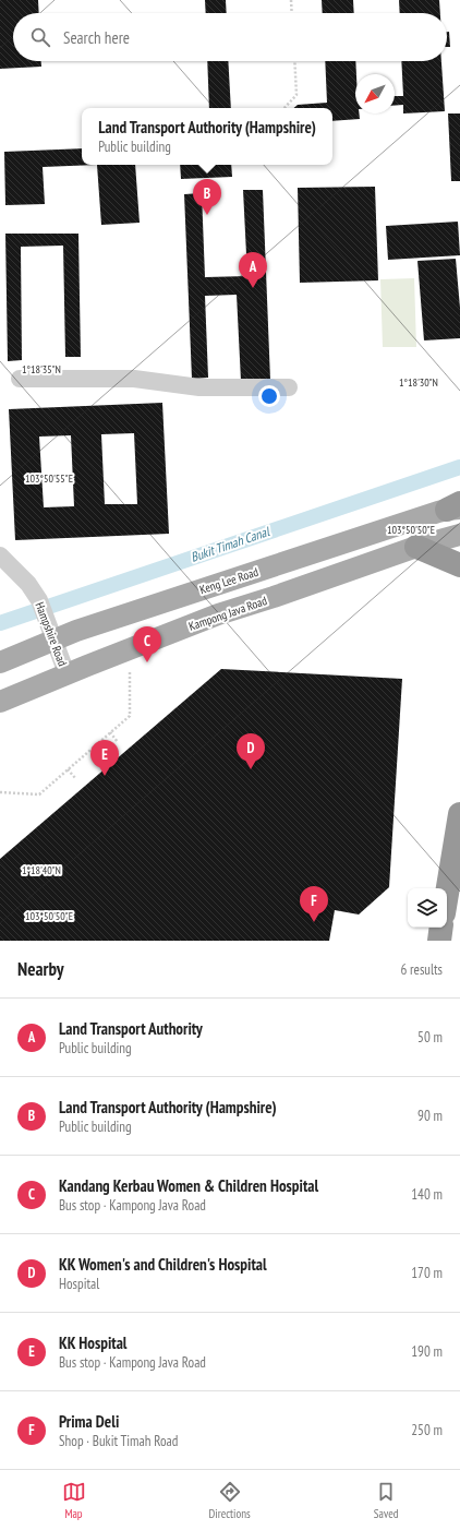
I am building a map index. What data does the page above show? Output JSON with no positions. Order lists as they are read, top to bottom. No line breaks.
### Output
{"streets":{"main road":["Keng Lee Road","Kampong Java Road"],"street":["Hampshire Road"]},"crossings":[["Keng Lee Road","Hampshire Road"],["Kampong Java Road","Hampshire Road"]],"water":["Bukit Timah Canal"],"north":"bottom left","page":{"search":"Search here","popup":["Land Transport Authority (Hampshire)","Public building"],"pins":["B","A","C","D","E","F"],"heading":["Nearby","6 results"],"list":[{"mark":"A","name":"Land Transport Authority","note":"Public building","value":"50 m"},{"mark":"B","name":"Land Transport Authority (Hampshire)","note":"Public building","value":"90 m"},{"mark":"C","name":"Kandang Kerbau Women & Children Hospital","note":"Bus stop · Kampong Java Road","value":"140 m"},{"mark":"D","name":"KK Women's and Children's Hospital","note":"Hospital","value":"170 m"},{"mark":"E","name":"KK Hospital","note":"Bus stop · Kampong Java Road","value":"190 m"},{"mark":"F","name":"Prima Deli","note":"Shop · Bukit Timah Road","value":"250 m"}],"nav":["Map","Directions","Saved"]},"coordinates":["1°18'35\"N","1°18'30\"N","103°50'55\"E","103°50'50\"E","1°18'40\"N"]}
